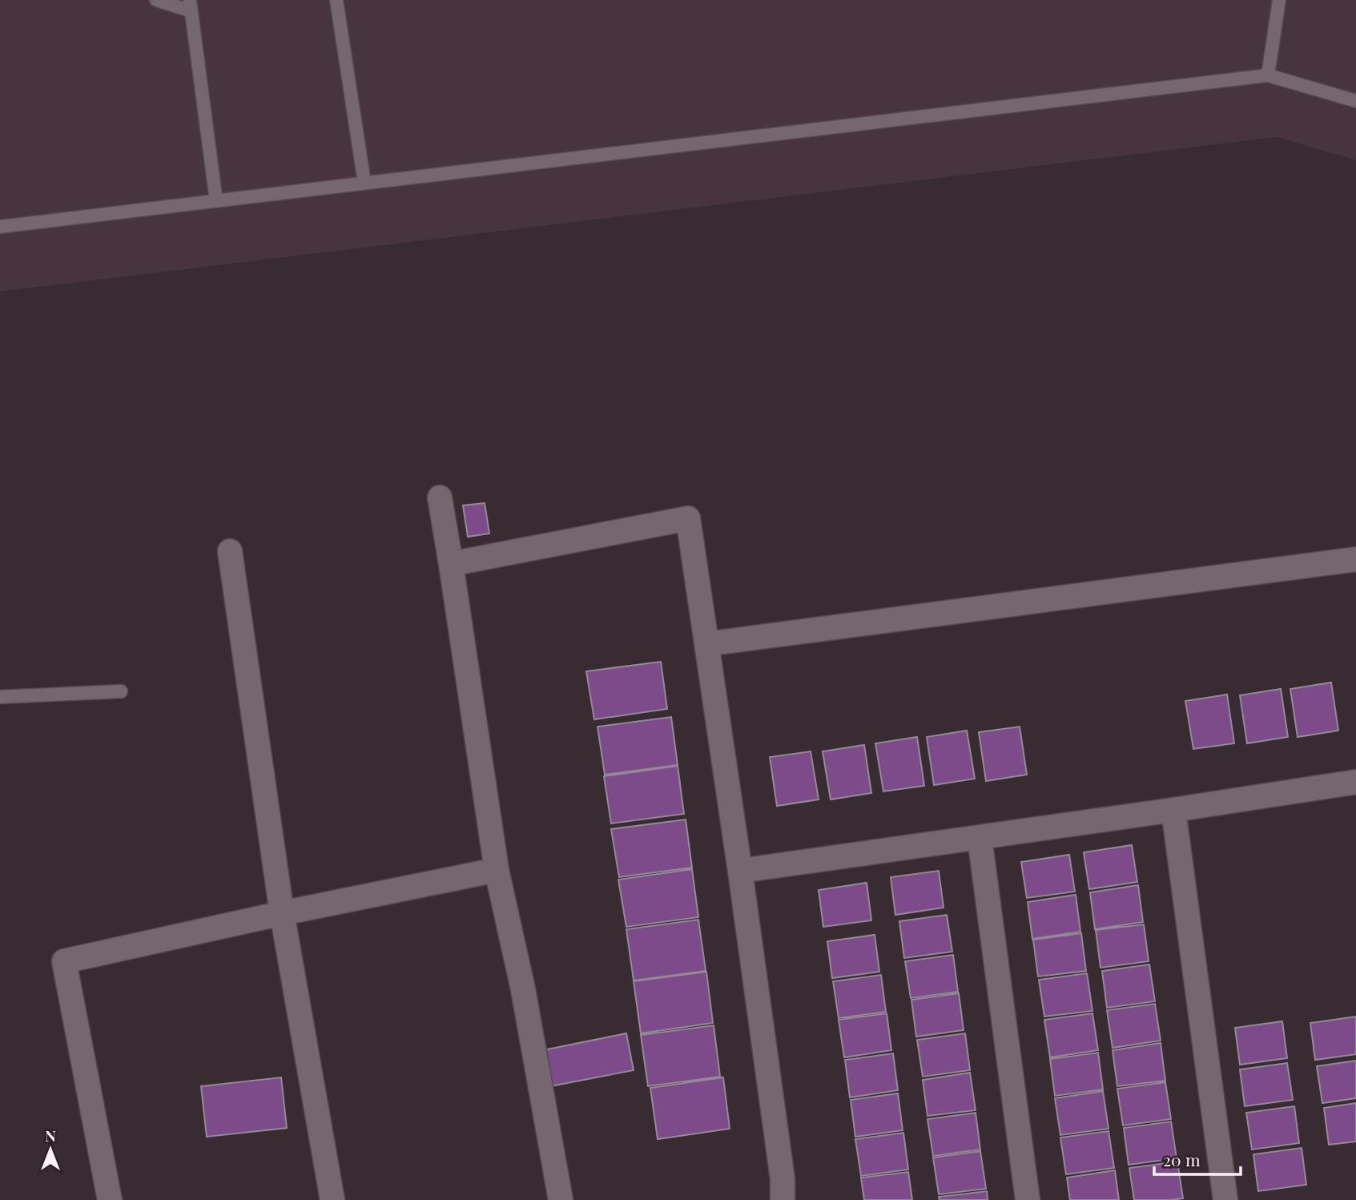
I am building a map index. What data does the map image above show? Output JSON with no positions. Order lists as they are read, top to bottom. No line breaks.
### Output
{"scale_bar":"20 m","north":"top"}
